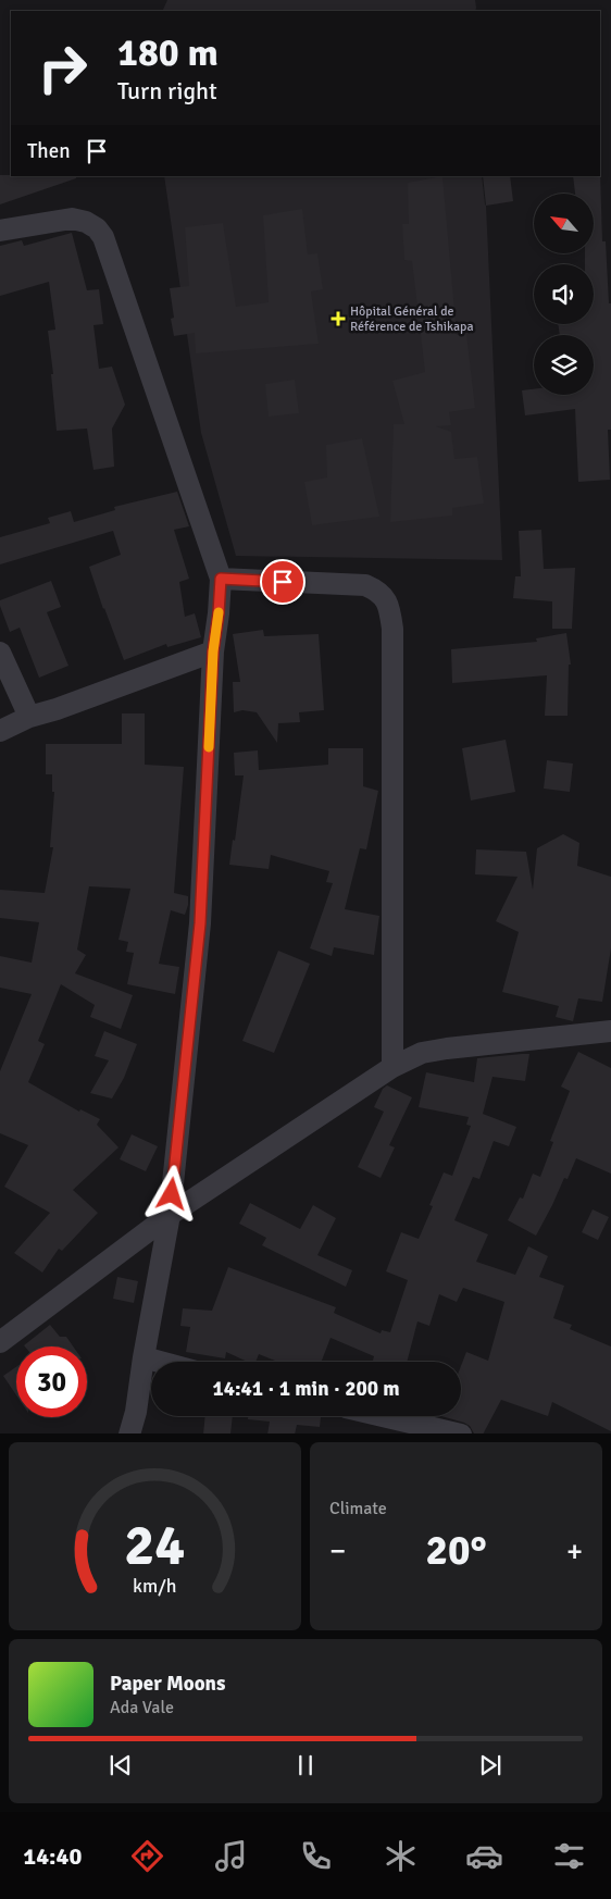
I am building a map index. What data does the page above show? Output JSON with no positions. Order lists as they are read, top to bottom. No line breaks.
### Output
{"places":{"health":["Hôpital Général de Référence de Tshikapa"]},"north":"top left","page":{"turn":["180 m","Turn right"],"then":"Then","limit":"30","trip":"14:41 · 1 min · 200 m","tile":"Climate","heat":["−","20°","+"],"song":["Paper Moons","Ada Vale"],"tabs":"14:40","gauge":["24","km/h"]}}
